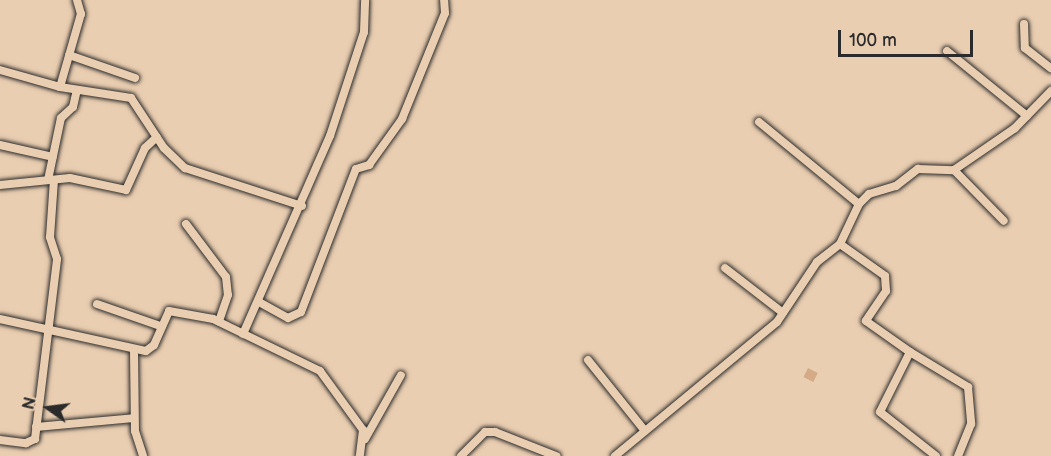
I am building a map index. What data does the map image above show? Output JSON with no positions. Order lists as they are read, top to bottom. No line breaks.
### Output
{"scale_bar":"100 m","north":"left"}
